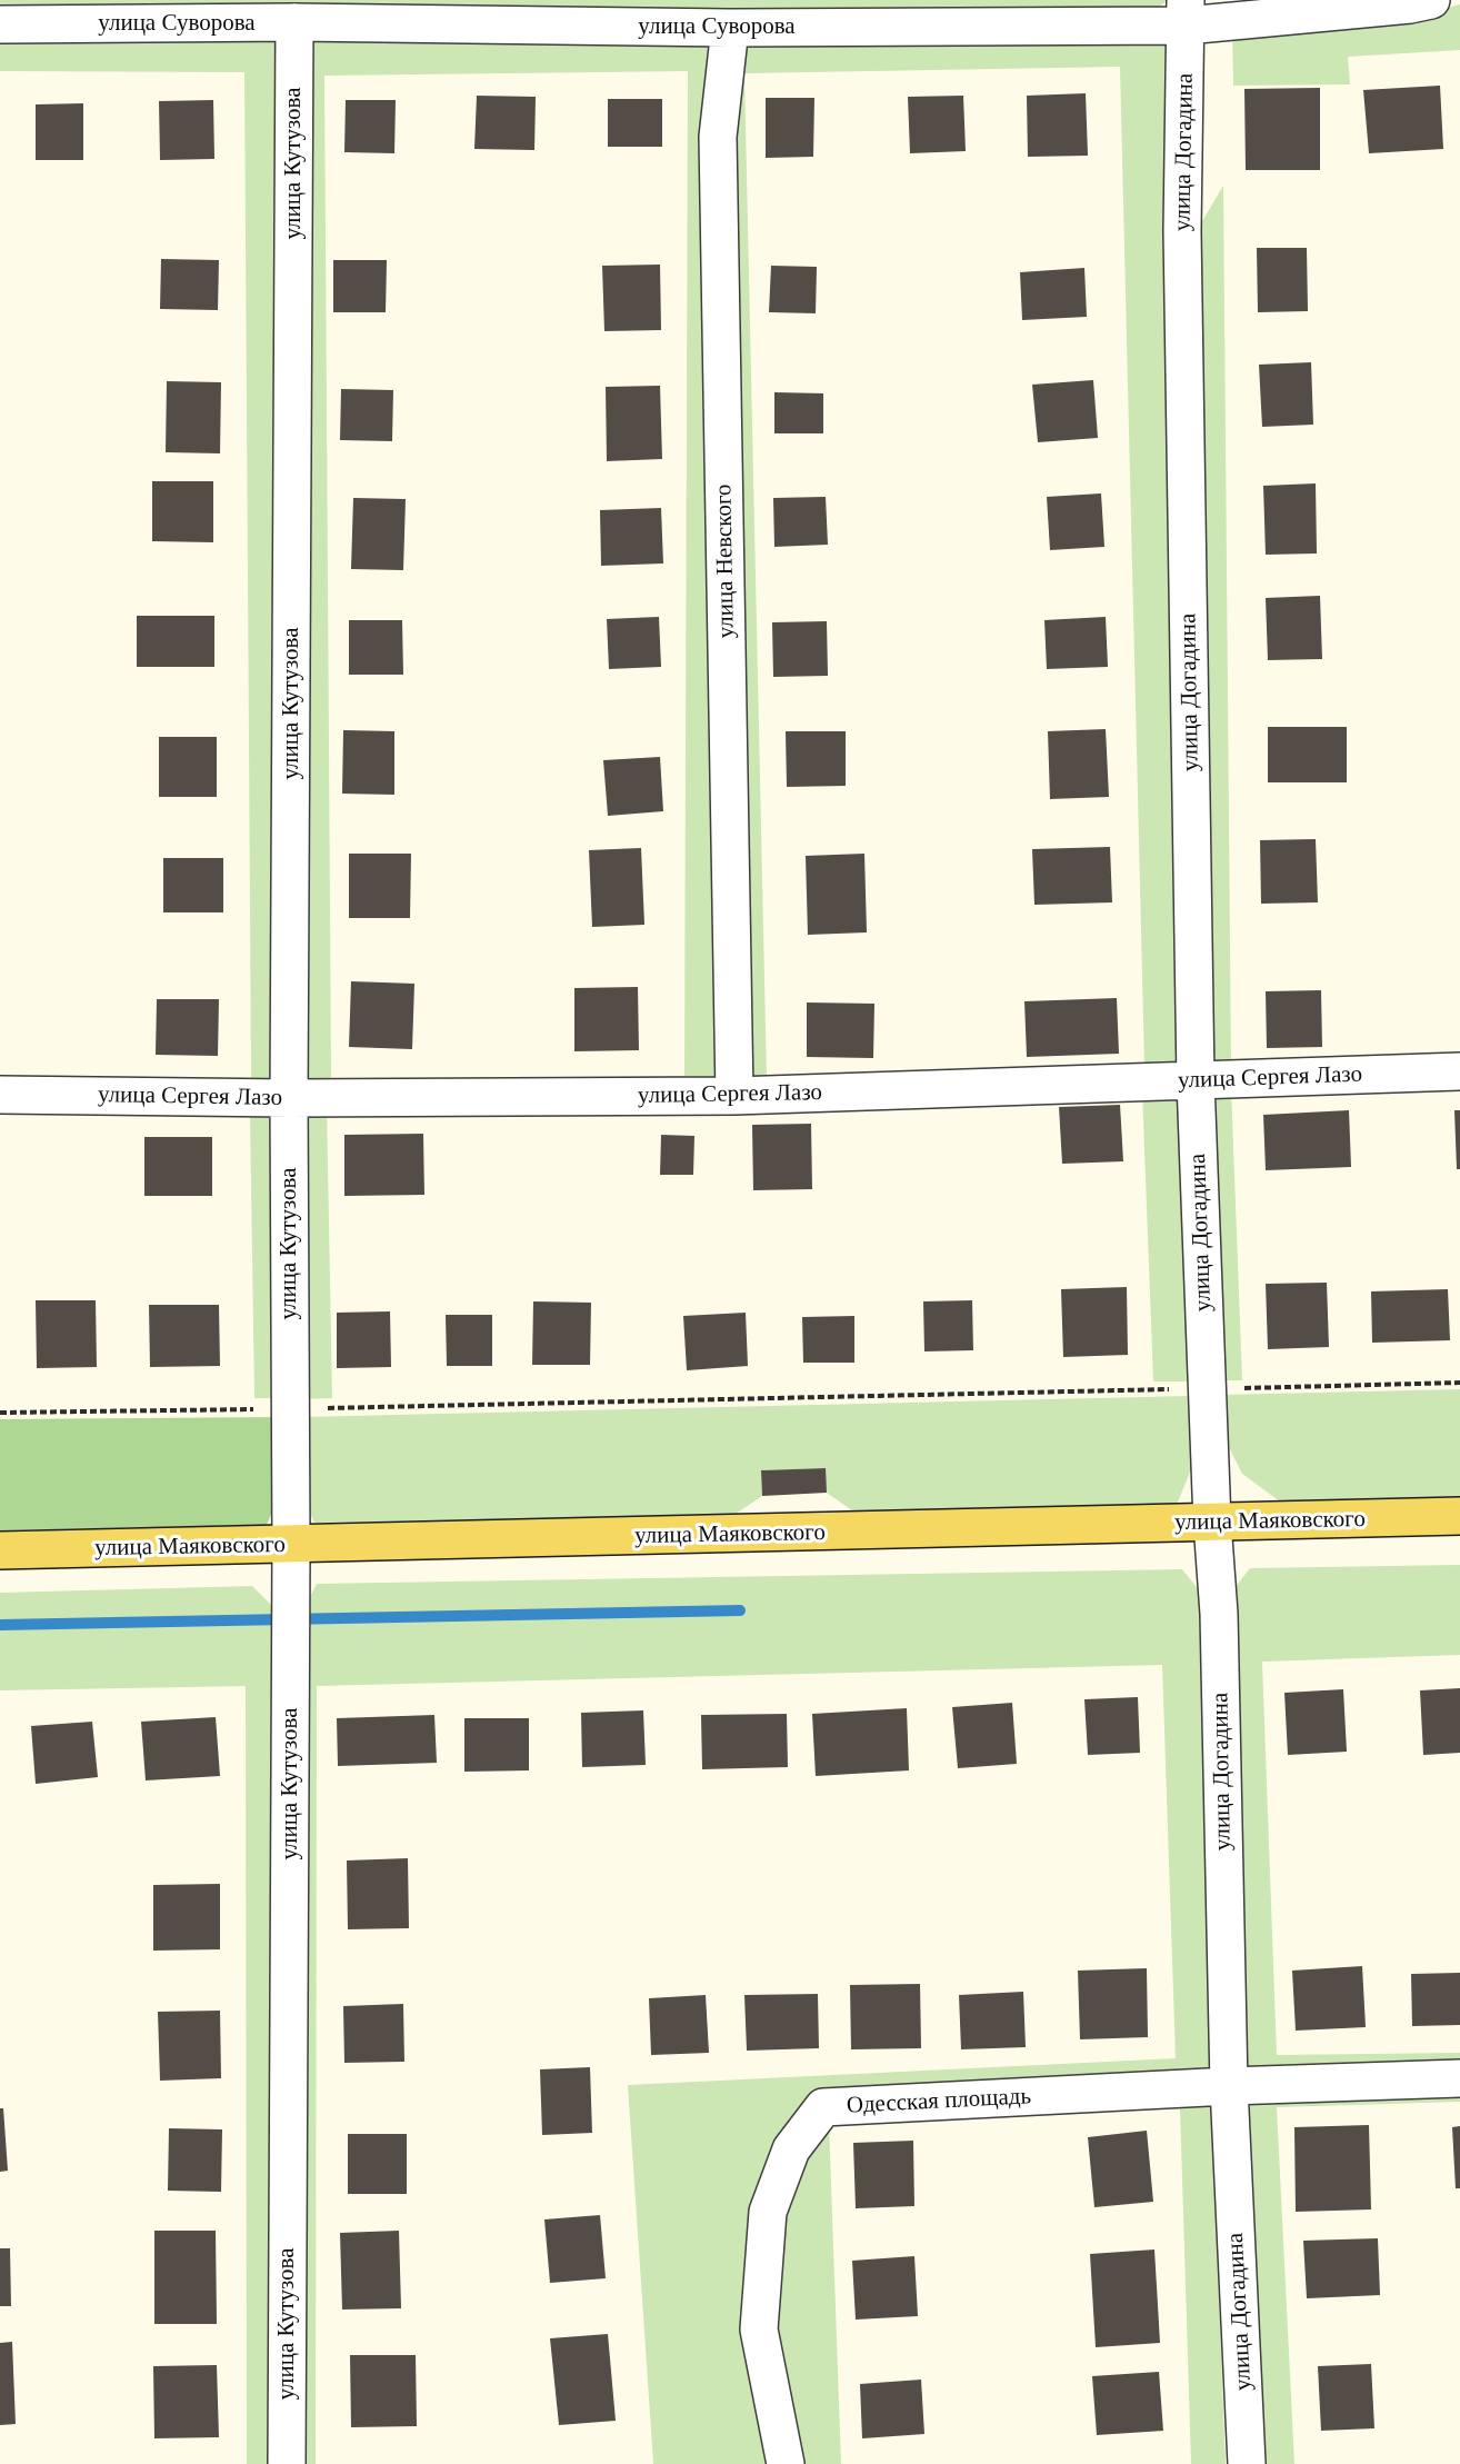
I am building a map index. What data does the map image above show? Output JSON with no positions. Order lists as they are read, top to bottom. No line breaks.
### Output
{"streets":{"main road":["улица Маяковского"],"street":["улица Суворова","улица Догадина","улица Кутузова","улица Невского","улица Сергея Лазо","Одесская площадь"]},"crossings":[["улица Суворова","улица Догадина"],["улица Суворова","улица Кутузова"],["улица Суворова","улица Невского"],["улица Догадина","улица Сергея Лазо"],["улица Догадина","улица Маяковского"],["улица Догадина","Одесская площадь"],["улица Кутузова","улица Сергея Лазо"],["улица Кутузова","улица Маяковского"],["улица Невского","улица Сергея Лазо"]]}
